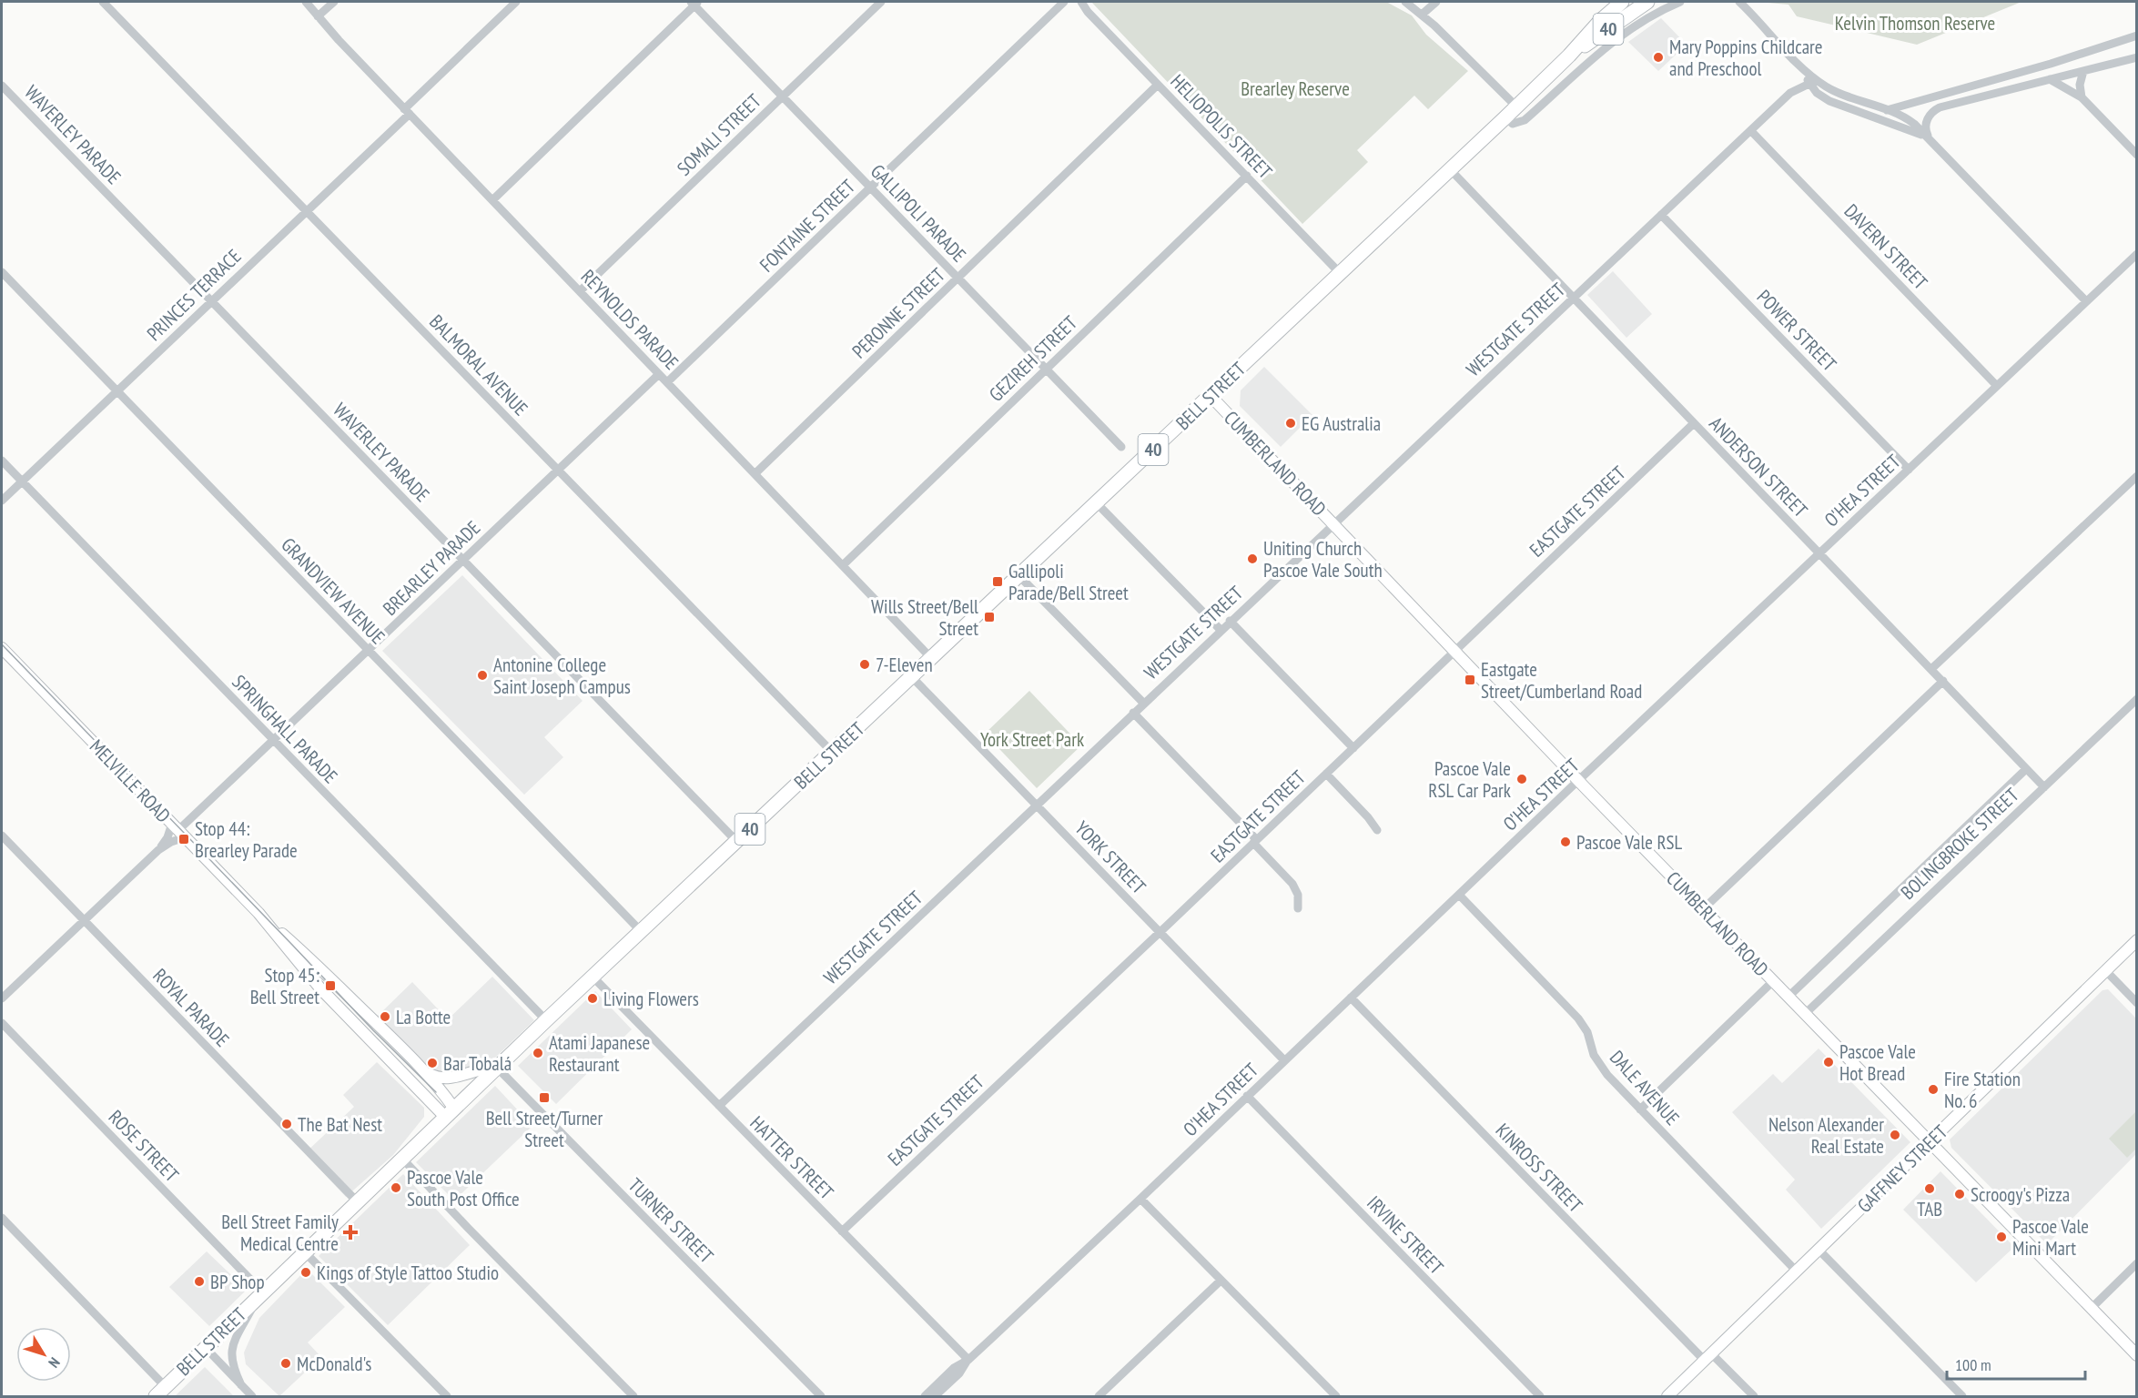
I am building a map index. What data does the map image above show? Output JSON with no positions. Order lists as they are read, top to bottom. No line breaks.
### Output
{"streets":{"highway":["40","BELL STREET"],"main road":["CUMBERLAND ROAD","MELVILLE ROAD","GAFFNEY STREET"],"street":["HELIOPOLIS STREET","WAVERLEY PARADE","SOMALI STREET","GALLIPOLI PARADE","FONTAINE STREET","DAVERN STREET","PRINCES TERRACE","PERONNE STREET","REYNOLDS PARADE","WESTGATE STREET","POWER STREET","GEZIREH STREET","BALMORAL AVENUE","ANDERSON STREET","O'HEA STREET","EASTGATE STREET","BREARLEY PARADE","GRANDVIEW AVENUE","SPRINGHALL PARADE","BOLINGBROKE STREET","YORK STREET","ROYAL PARADE","DALE AVENUE","ROSE STREET","HATTER STREET","KINROSS STREET","TURNER STREET","IRVINE STREET"]},"crossings":[["HELIOPOLIS STREET","PERONNE STREET"],["HELIOPOLIS STREET","GEZIREH STREET"],["HELIOPOLIS STREET","BELL STREET"],["WAVERLEY PARADE","PRINCES TERRACE"],["WAVERLEY PARADE","BELL STREET"],["WAVERLEY PARADE","BREARLEY PARADE"],["SOMALI STREET","GALLIPOLI PARADE"],["SOMALI STREET","REYNOLDS PARADE"],["GALLIPOLI PARADE","FONTAINE STREET"],["GALLIPOLI PARADE","PERONNE STREET"],["GALLIPOLI PARADE","GEZIREH STREET"],["FONTAINE STREET","REYNOLDS PARADE"],["DAVERN STREET","WESTGATE STREET"],["DAVERN STREET","O'HEA STREET"],["PRINCES TERRACE","REYNOLDS PARADE"],["PRINCES TERRACE","BALMORAL AVENUE"],["PRINCES TERRACE","GRANDVIEW AVENUE"],["PRINCES TERRACE","SPRINGHALL PARADE"],["PERONNE STREET","REYNOLDS PARADE"],["REYNOLDS PARADE","GEZIREH STREET"],["REYNOLDS PARADE","BELL STREET"],["REYNOLDS PARADE","BREARLEY PARADE"],["WESTGATE STREET","POWER STREET"],["WESTGATE STREET","CUMBERLAND ROAD"],["WESTGATE STREET","ANDERSON STREET"],["WESTGATE STREET","YORK STREET"],["WESTGATE STREET","HATTER STREET"],["POWER STREET","O'HEA STREET"],["BALMORAL AVENUE","BELL STREET"],["BALMORAL AVENUE","BREARLEY PARADE"],["BELL STREET","CUMBERLAND ROAD"],["BELL STREET","ANDERSON STREET"],["BELL STREET","GRANDVIEW AVENUE"],["BELL STREET","SPRINGHALL PARADE"],["BELL STREET","MELVILLE ROAD"],["BELL STREET","YORK STREET"],["BELL STREET","ROYAL PARADE"],["BELL STREET","ROSE STREET"],["BELL STREET","HATTER STREET"],["BELL STREET","TURNER STREET"],["CUMBERLAND ROAD","O'HEA STREET"],["CUMBERLAND ROAD","EASTGATE STREET"],["CUMBERLAND ROAD","BOLINGBROKE STREET"],["CUMBERLAND ROAD","GAFFNEY STREET"],["ANDERSON STREET","O'HEA STREET"],["ANDERSON STREET","EASTGATE STREET"],["ANDERSON STREET","BOLINGBROKE STREET"],["O'HEA STREET","YORK STREET"],["O'HEA STREET","DALE AVENUE"],["O'HEA STREET","HATTER STREET"],["O'HEA STREET","KINROSS STREET"],["O'HEA STREET","IRVINE STREET"],["EASTGATE STREET","YORK STREET"],["EASTGATE STREET","HATTER STREET"],["BREARLEY PARADE","GRANDVIEW AVENUE"],["BREARLEY PARADE","SPRINGHALL PARADE"],["BREARLEY PARADE","MELVILLE ROAD"],["BREARLEY PARADE","ROYAL PARADE"],["DALE AVENUE","GAFFNEY STREET"],["KINROSS STREET","GAFFNEY STREET"]],"parks":["Kelvin Thomson Reserve","Brearley Reserve","York Street Park"],"places":{"other":["Mary Poppins Childcare and Preschool","EG Australia","Uniting Church Pascoe Vale South","7-Eleven","Antonine College Saint Joseph Campus","Pascoe Vale RSL Car Park","Pascoe Vale RSL","Living Flowers","La Botte","Atami Japanese Restaurant","Pascoe Vale Hot Bread","Bar Tobalá","Fire Station No. 6","The Bat Nest","Nelson Alexander Real Estate","Pascoe Vale South Post Office","TAB","Scroogy's Pizza","Pascoe Vale Mini Mart","Kings of Style Tattoo Studio","BP Shop","McDonald's"],"transit":["Gallipoli Parade/Bell Street","Wills Street/Bell Street","Eastgate Street/Cumberland Road","Stop 44: Brearley Parade","Stop 45: Bell Street","Bell Street/Turner Street"],"health":["Bell Street Family Medical Centre"]},"scale_bar":"100 m","north":"bottom right"}
